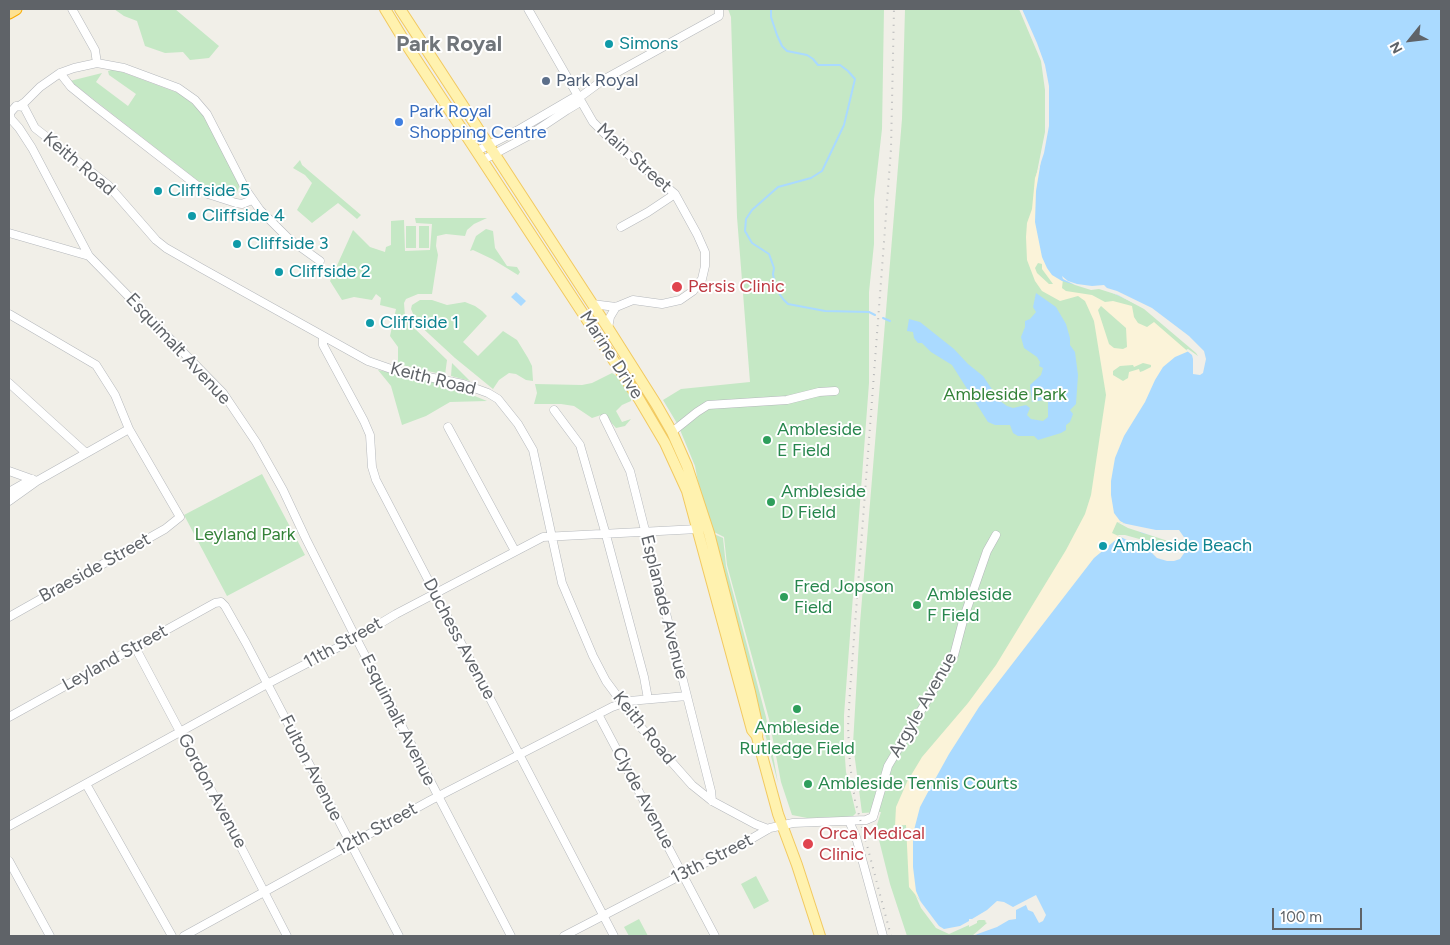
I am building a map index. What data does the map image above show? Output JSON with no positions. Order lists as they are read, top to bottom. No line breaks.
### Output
{"streets":{"main road":["Marine Drive"],"street":["Main Street","Keith Road","Esquimalt Avenue","Braeside Street","Esplanade Avenue","Duchess Avenue","11th Street","Leyland Street","Argyle Avenue","Fulton Avenue","Gordon Avenue","Clyde Avenue","12th Street","13th Street"]},"crossings":[["Main Street","Marine Drive"],["Keith Road","Esquimalt Avenue"],["Keith Road","Esplanade Avenue"],["Keith Road","Duchess Avenue"],["Keith Road","11th Street"],["Keith Road","12th Street"],["Keith Road","13th Street"],["Esquimalt Avenue","11th Street"],["Esquimalt Avenue","12th Street"],["Marine Drive","11th Street"],["Marine Drive","13th Street"],["Esplanade Avenue","11th Street"],["Esplanade Avenue","12th Street"],["Duchess Avenue","11th Street"],["Duchess Avenue","12th Street"],["Duchess Avenue","13th Street"],["11th Street","Fulton Avenue"],["11th Street","Gordon Avenue"],["Leyland Street","Fulton Avenue"],["Leyland Street","Gordon Avenue"],["Argyle Avenue","13th Street"],["Fulton Avenue","12th Street"],["Gordon Avenue","12th Street"],["Clyde Avenue","12th Street"],["Clyde Avenue","13th Street"]],"districts":["Park Royal"],"parks":["Ambleside Park","Leyland Park"],"places":["Simons","Park Royal","Park Royal Shopping Centre","Cliffside 5","Cliffside 4","Cliffside 3","Cliffside 2","Persis Clinic","Cliffside 1","Ambleside E Field","Ambleside D Field","Ambleside Beach","Fred Jopson Field","Ambleside F Field","Ambleside Rutledge Field","Ambleside Tennis Courts","Orca Medical Clinic"],"scale_bar":"100 m","north":"bottom left"}
